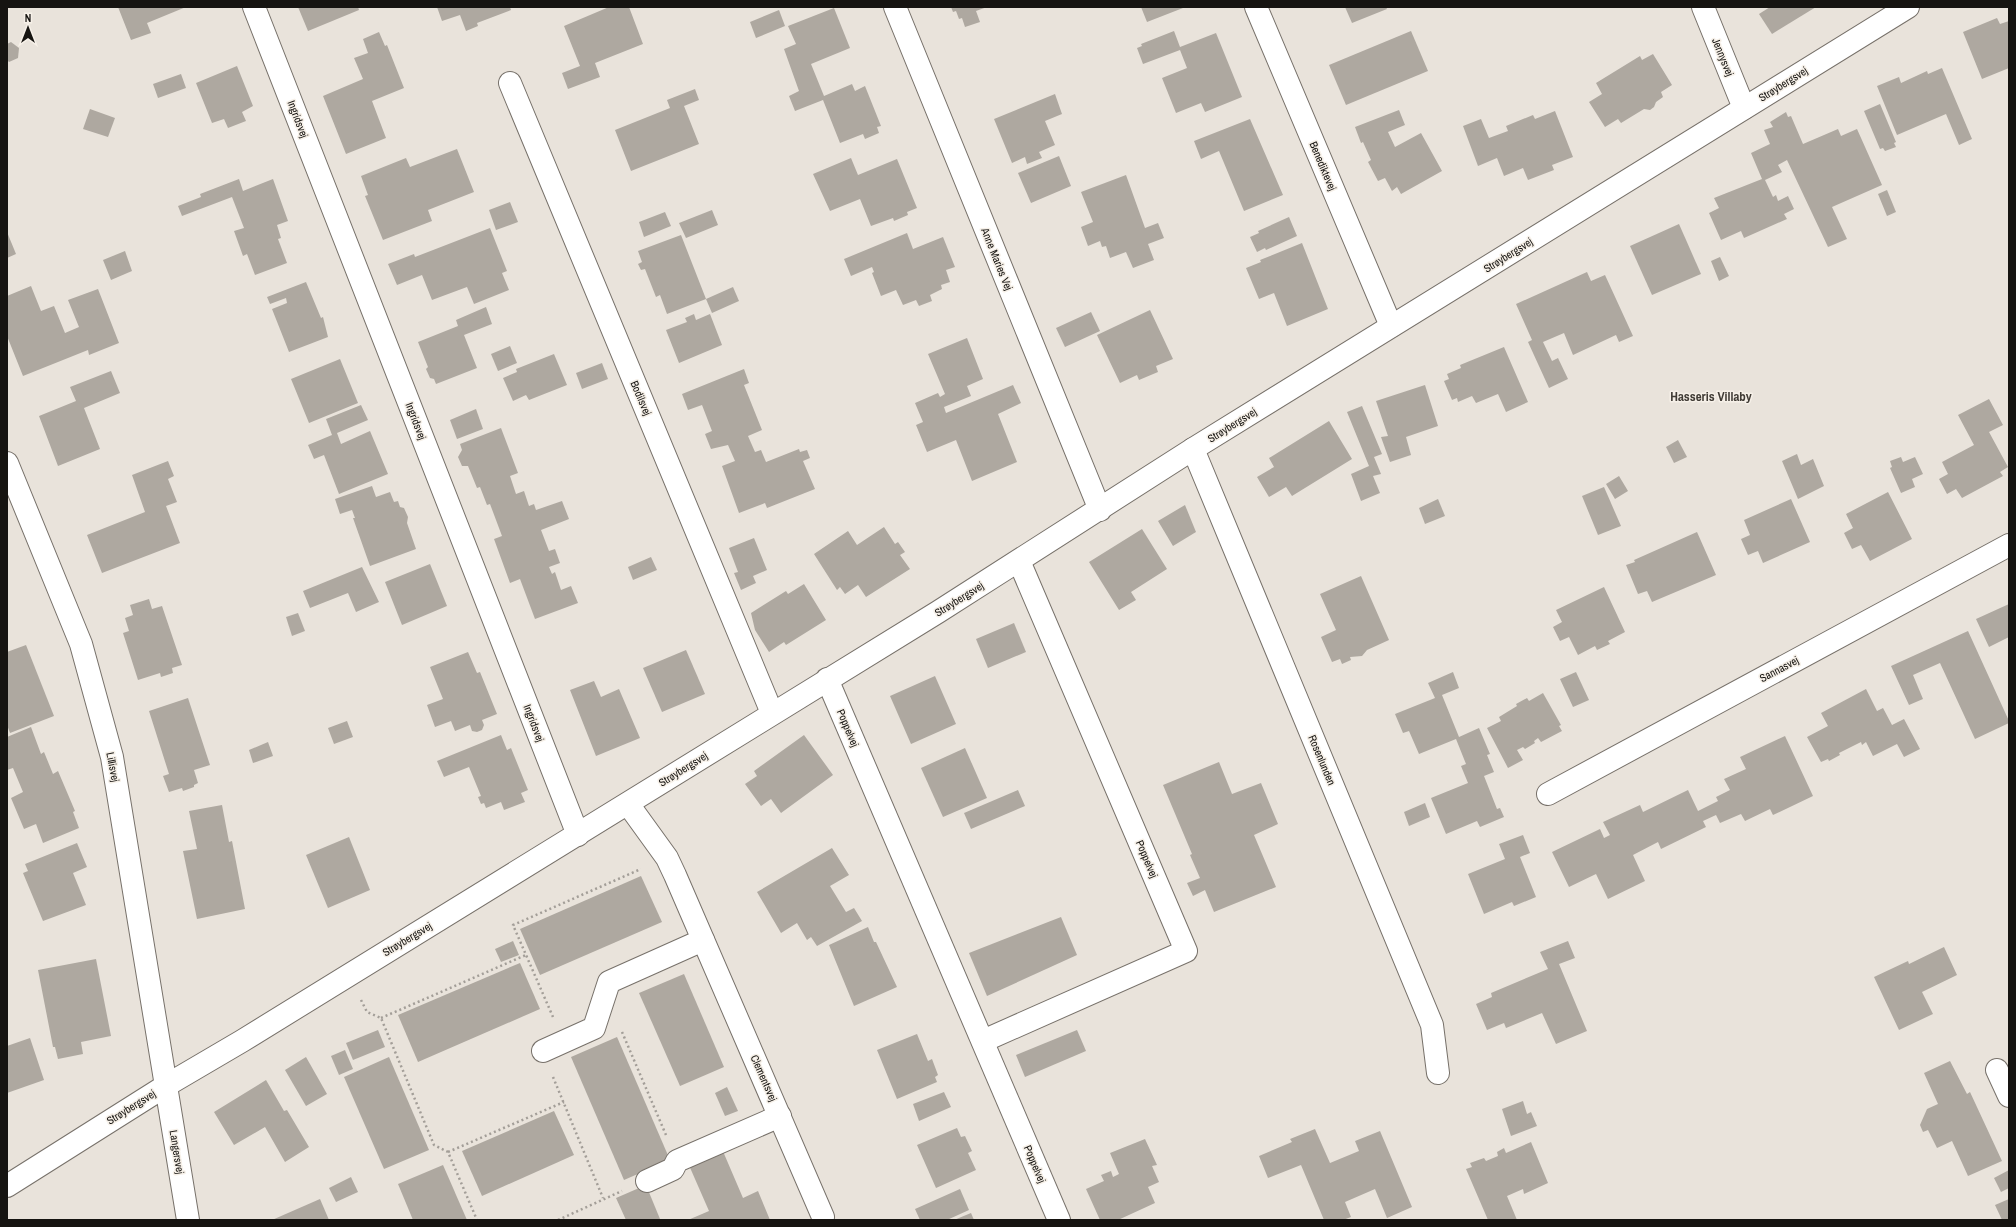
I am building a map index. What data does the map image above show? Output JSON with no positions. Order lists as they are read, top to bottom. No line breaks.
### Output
{"streets":{"street":["Jennysvej","Strøybergsvej","Ingridsvej","Benediktevej","Anne Maries Vej","Bodilsvej","Sannasvej","Poppelvej","Rosenlunden","Lillisvej","Clementsvej","Langersvej"]},"crossings":[["Jennysvej","Strøybergsvej"],["Strøybergsvej","Ingridsvej"],["Strøybergsvej","Benediktevej"],["Strøybergsvej","Anne Maries Vej"],["Strøybergsvej","Bodilsvej"],["Strøybergsvej","Poppelvej"],["Strøybergsvej","Rosenlunden"],["Strøybergsvej","Lillisvej"],["Strøybergsvej","Clementsvej"],["Strøybergsvej","Langersvej"],["Lillisvej","Langersvej"]],"districts":["Hasseris Villaby"],"north":"top"}
